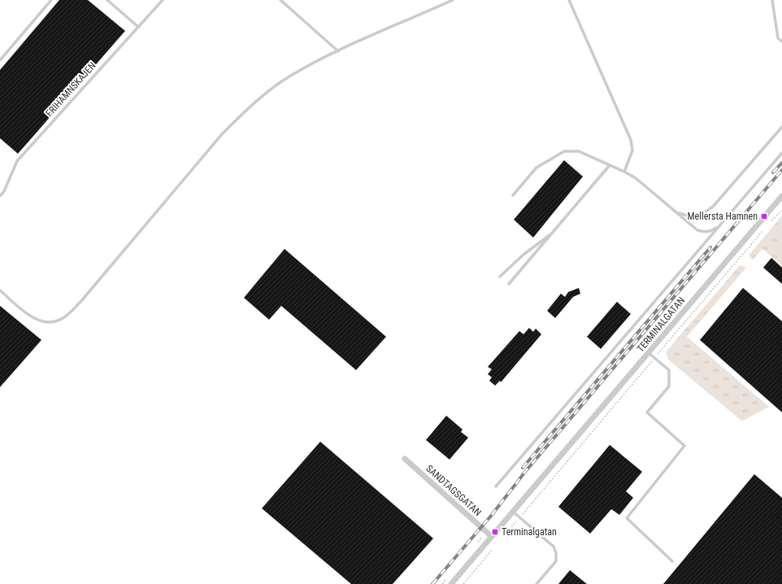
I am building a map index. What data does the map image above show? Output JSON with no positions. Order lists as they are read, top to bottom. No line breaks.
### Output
{"streets":{"street":["TERMINALGATAN","SANDTAGSGATAN"],"lane":["FRIHAMNSKAJEN"]},"crossings":[["TERMINALGATAN","SANDTAGSGATAN"]],"places":{"transit":["Mellersta Hamnen","Terminalgatan"]}}
